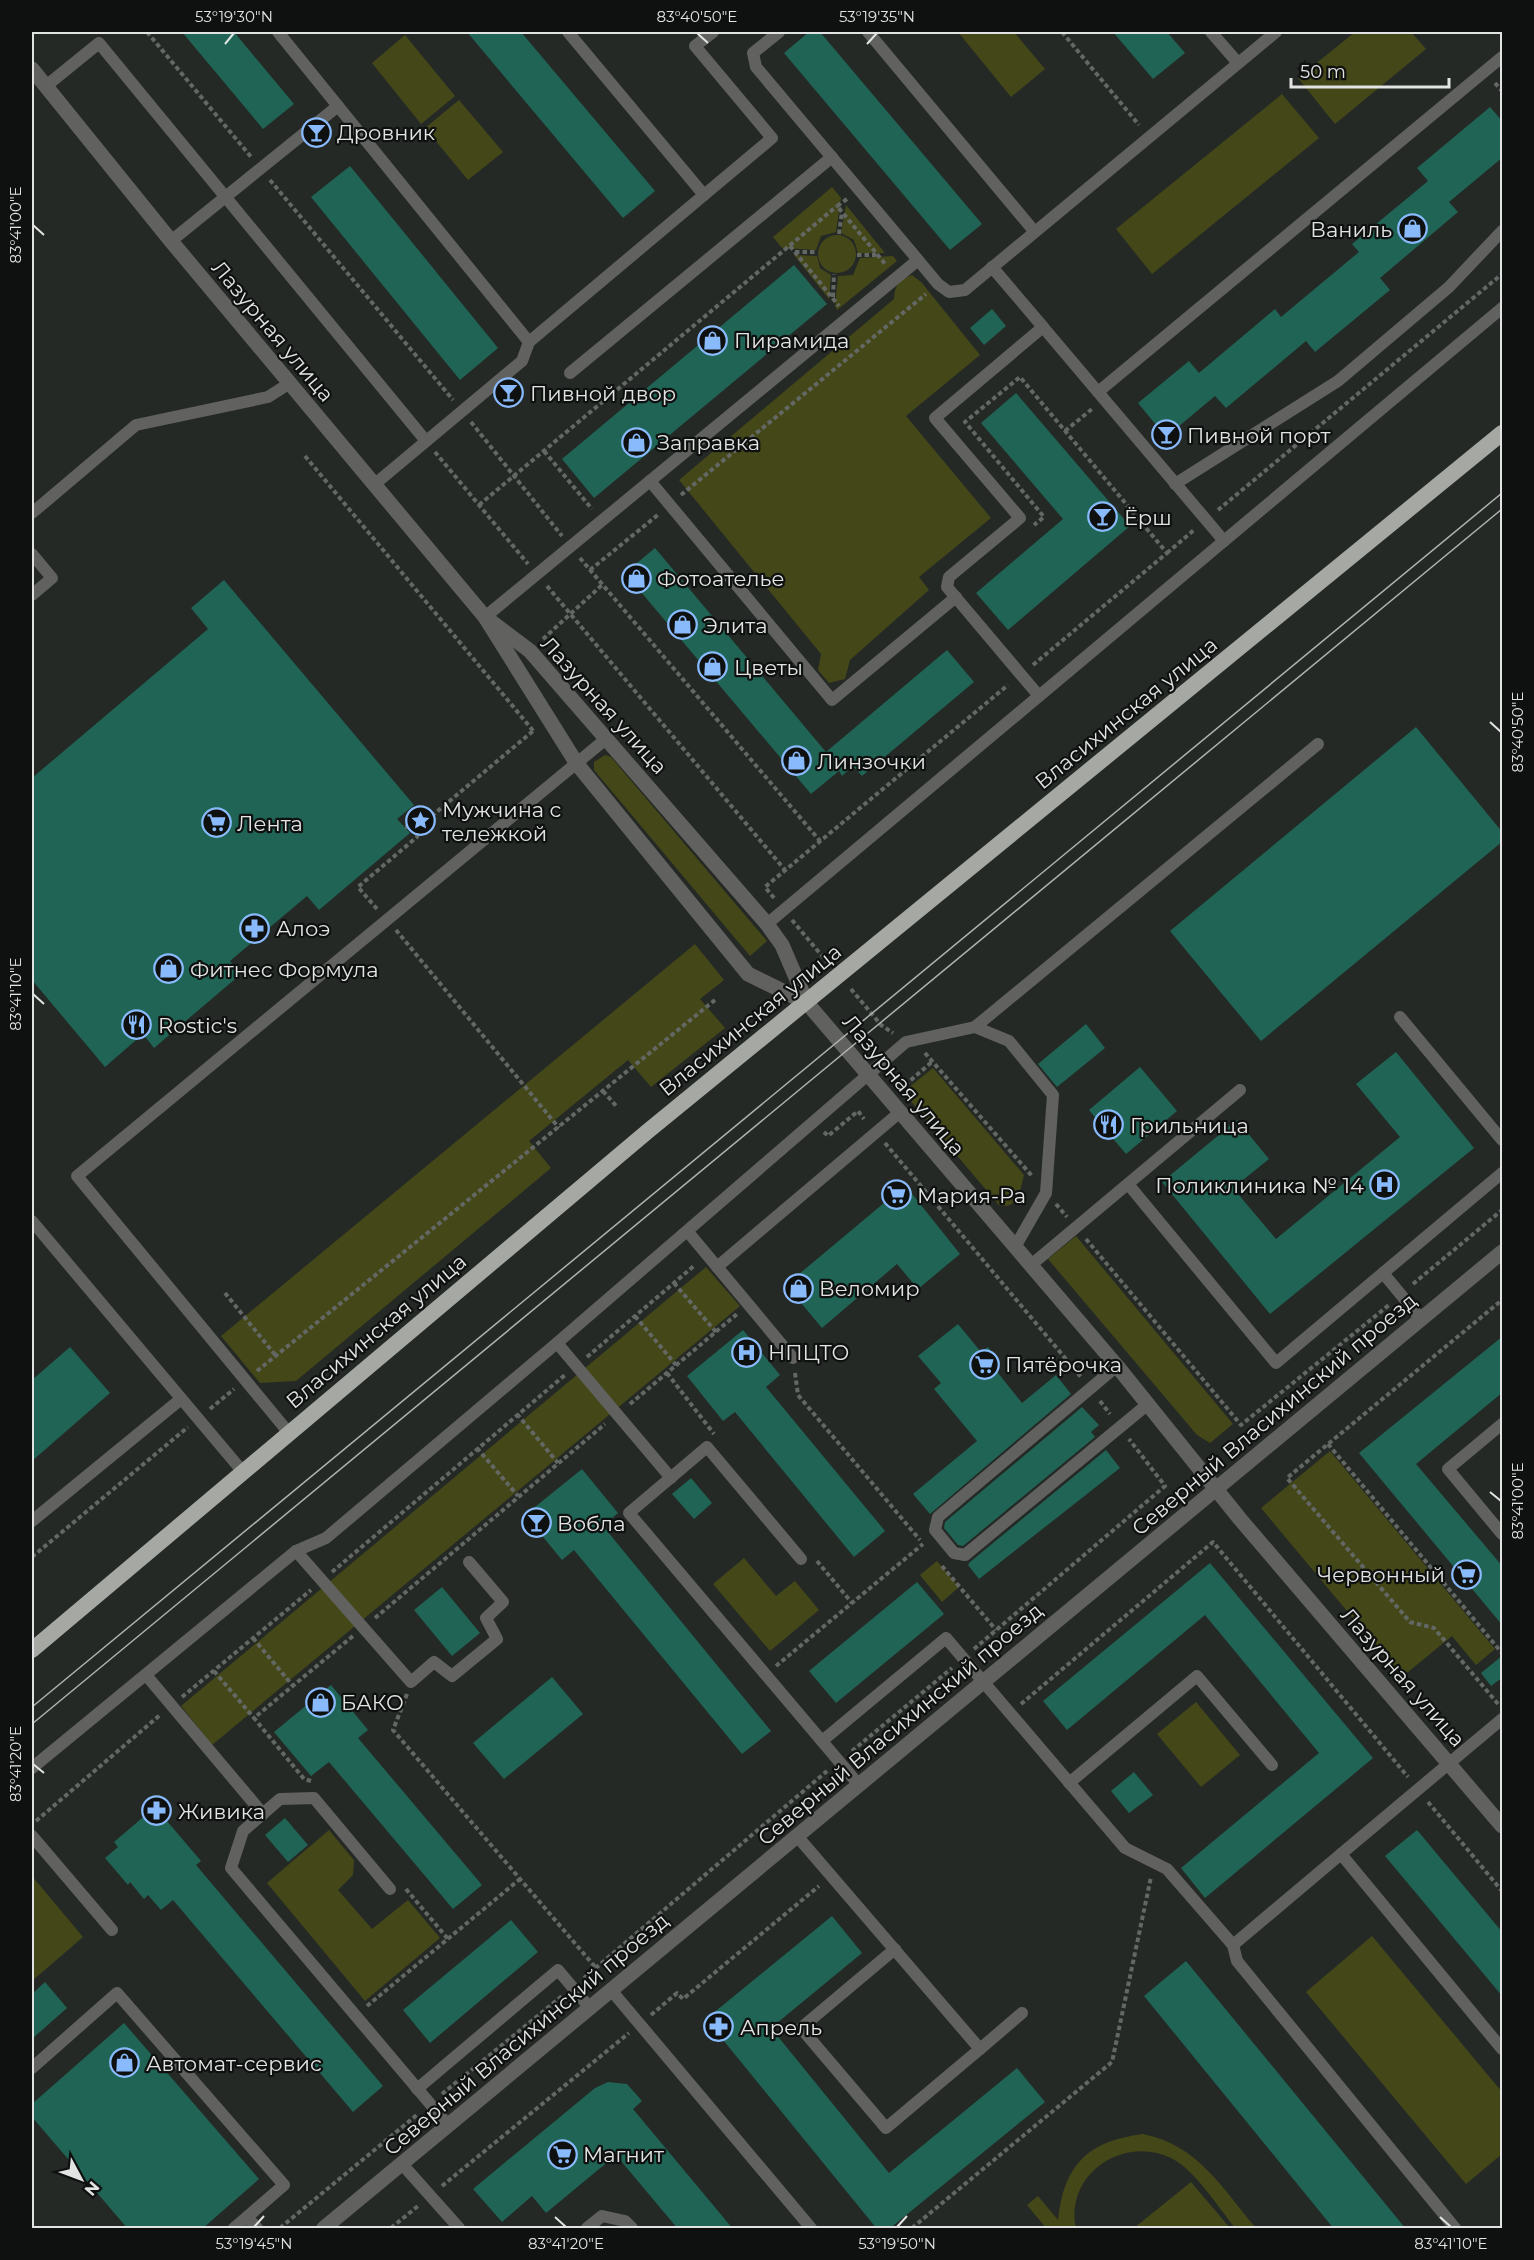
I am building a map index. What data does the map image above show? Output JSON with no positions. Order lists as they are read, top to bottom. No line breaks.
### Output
{"streets":{"highway":["Власихинская улица"],"street":["Лазурная улица","Северный Власихинский проезд"]},"crossings":[["Лазурная улица","Власихинская улица"],["Лазурная улица","Северный Власихинский проезд"]],"places":{"bar":["Дровник","Пивной двор","Пивной порт","Ёрш","Вобла"],"shop":["Ваниль","Пирамида","Заправка","Фотоателье","Элита","Цветы","Линзочки","Фитнес Формула","Веломир","БАКО","Автомат-сервис"],"place":["Мужчина с тележкой"],"supermarket":["Лента","Мария-Ра","Пятёрочка","Червонный","Магнит"],"pharmacy":["Алоэ","Живика","Апрель"],"restaurant":["Rostic's","Грильница"],"hospital":["Поликлиника № 14","НПЦТО"]},"scale_bar":"50 m","north":"bottom right","coordinates":["53°19'30\"N","83°40'50\"E","53°19'35\"N","83°41'00\"E","83°41'10\"E","83°41'20\"E","53°19'45\"N","53°19'50\"N"]}
